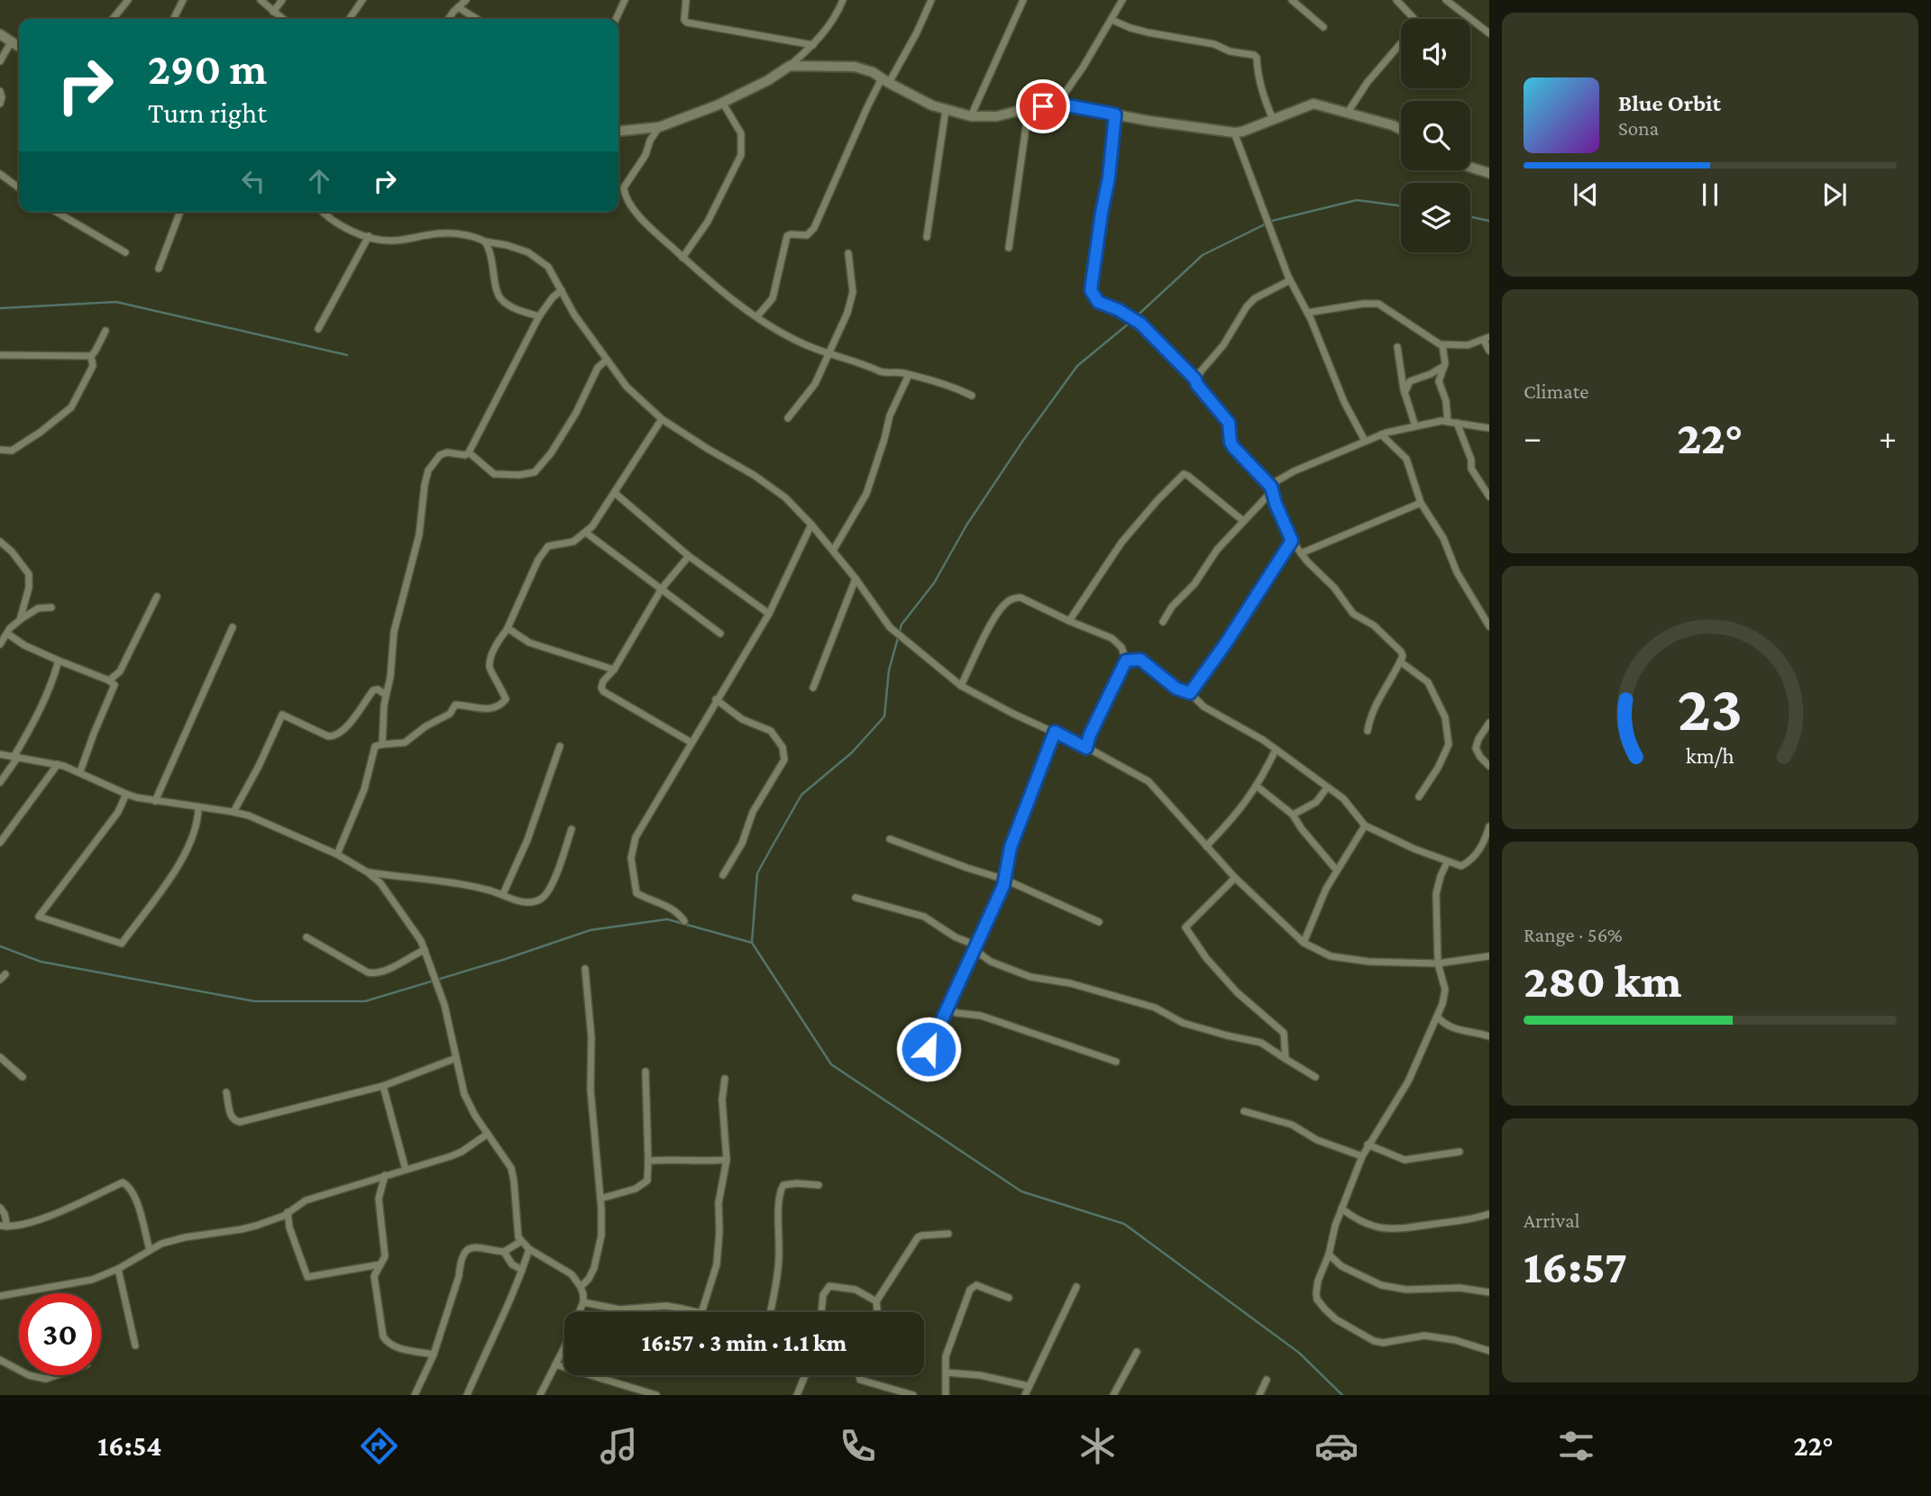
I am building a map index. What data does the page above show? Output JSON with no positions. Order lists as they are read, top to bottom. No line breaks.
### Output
{"page":{"turn":["290 m","Turn right"],"song":["Blue Orbit","Sona"],"tile":["Climate",["Range · 56%","280 km"],["Arrival","16:57"]],"heat":["−","22°","+"],"limit":"30","trip":"16:57 · 3 min · 1.1 km","tabs":["16:54","22°"],"gauge":["23","km/h"]}}
